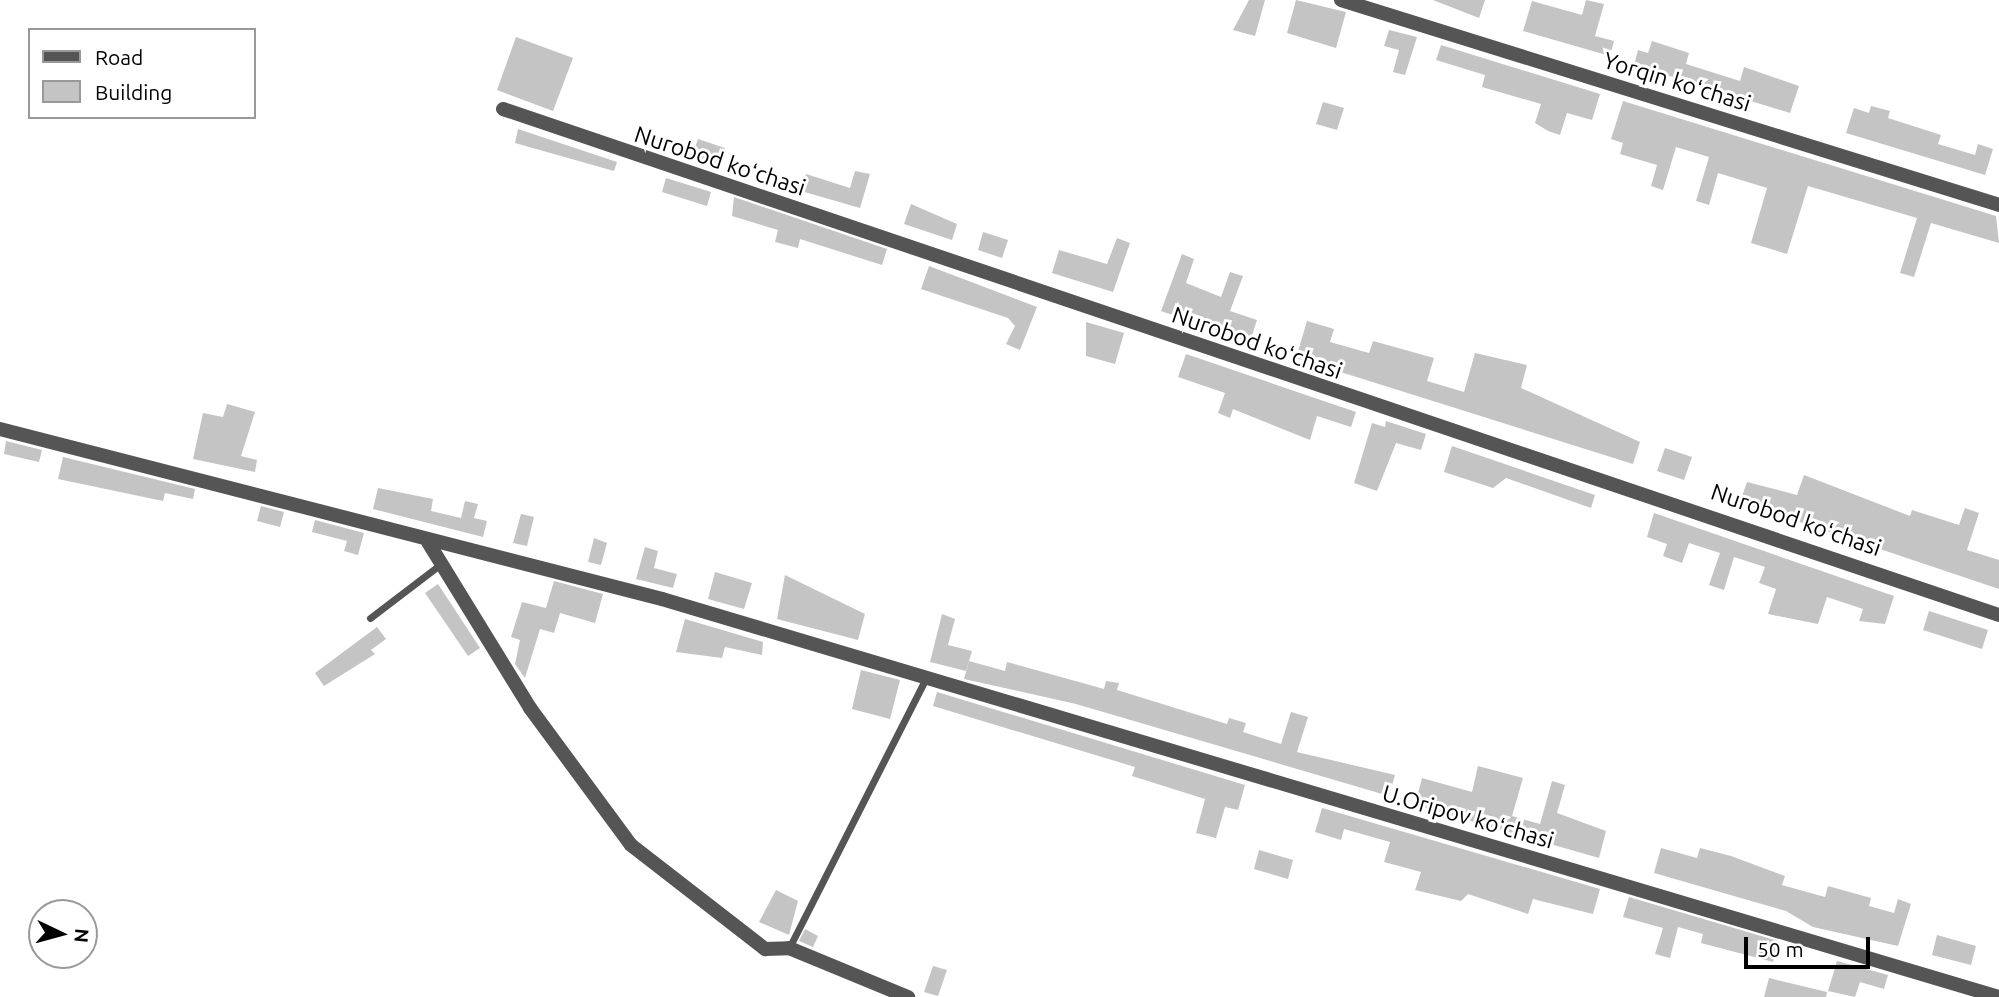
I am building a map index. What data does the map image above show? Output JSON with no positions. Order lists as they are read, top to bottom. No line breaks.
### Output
{"streets":{"street":["Yorqin koʻchasi","Nurobod koʻchasi","U.Oripov koʻchasi"]},"legend":["Road","Building"],"scale_bar":"50 m","north":"right"}
